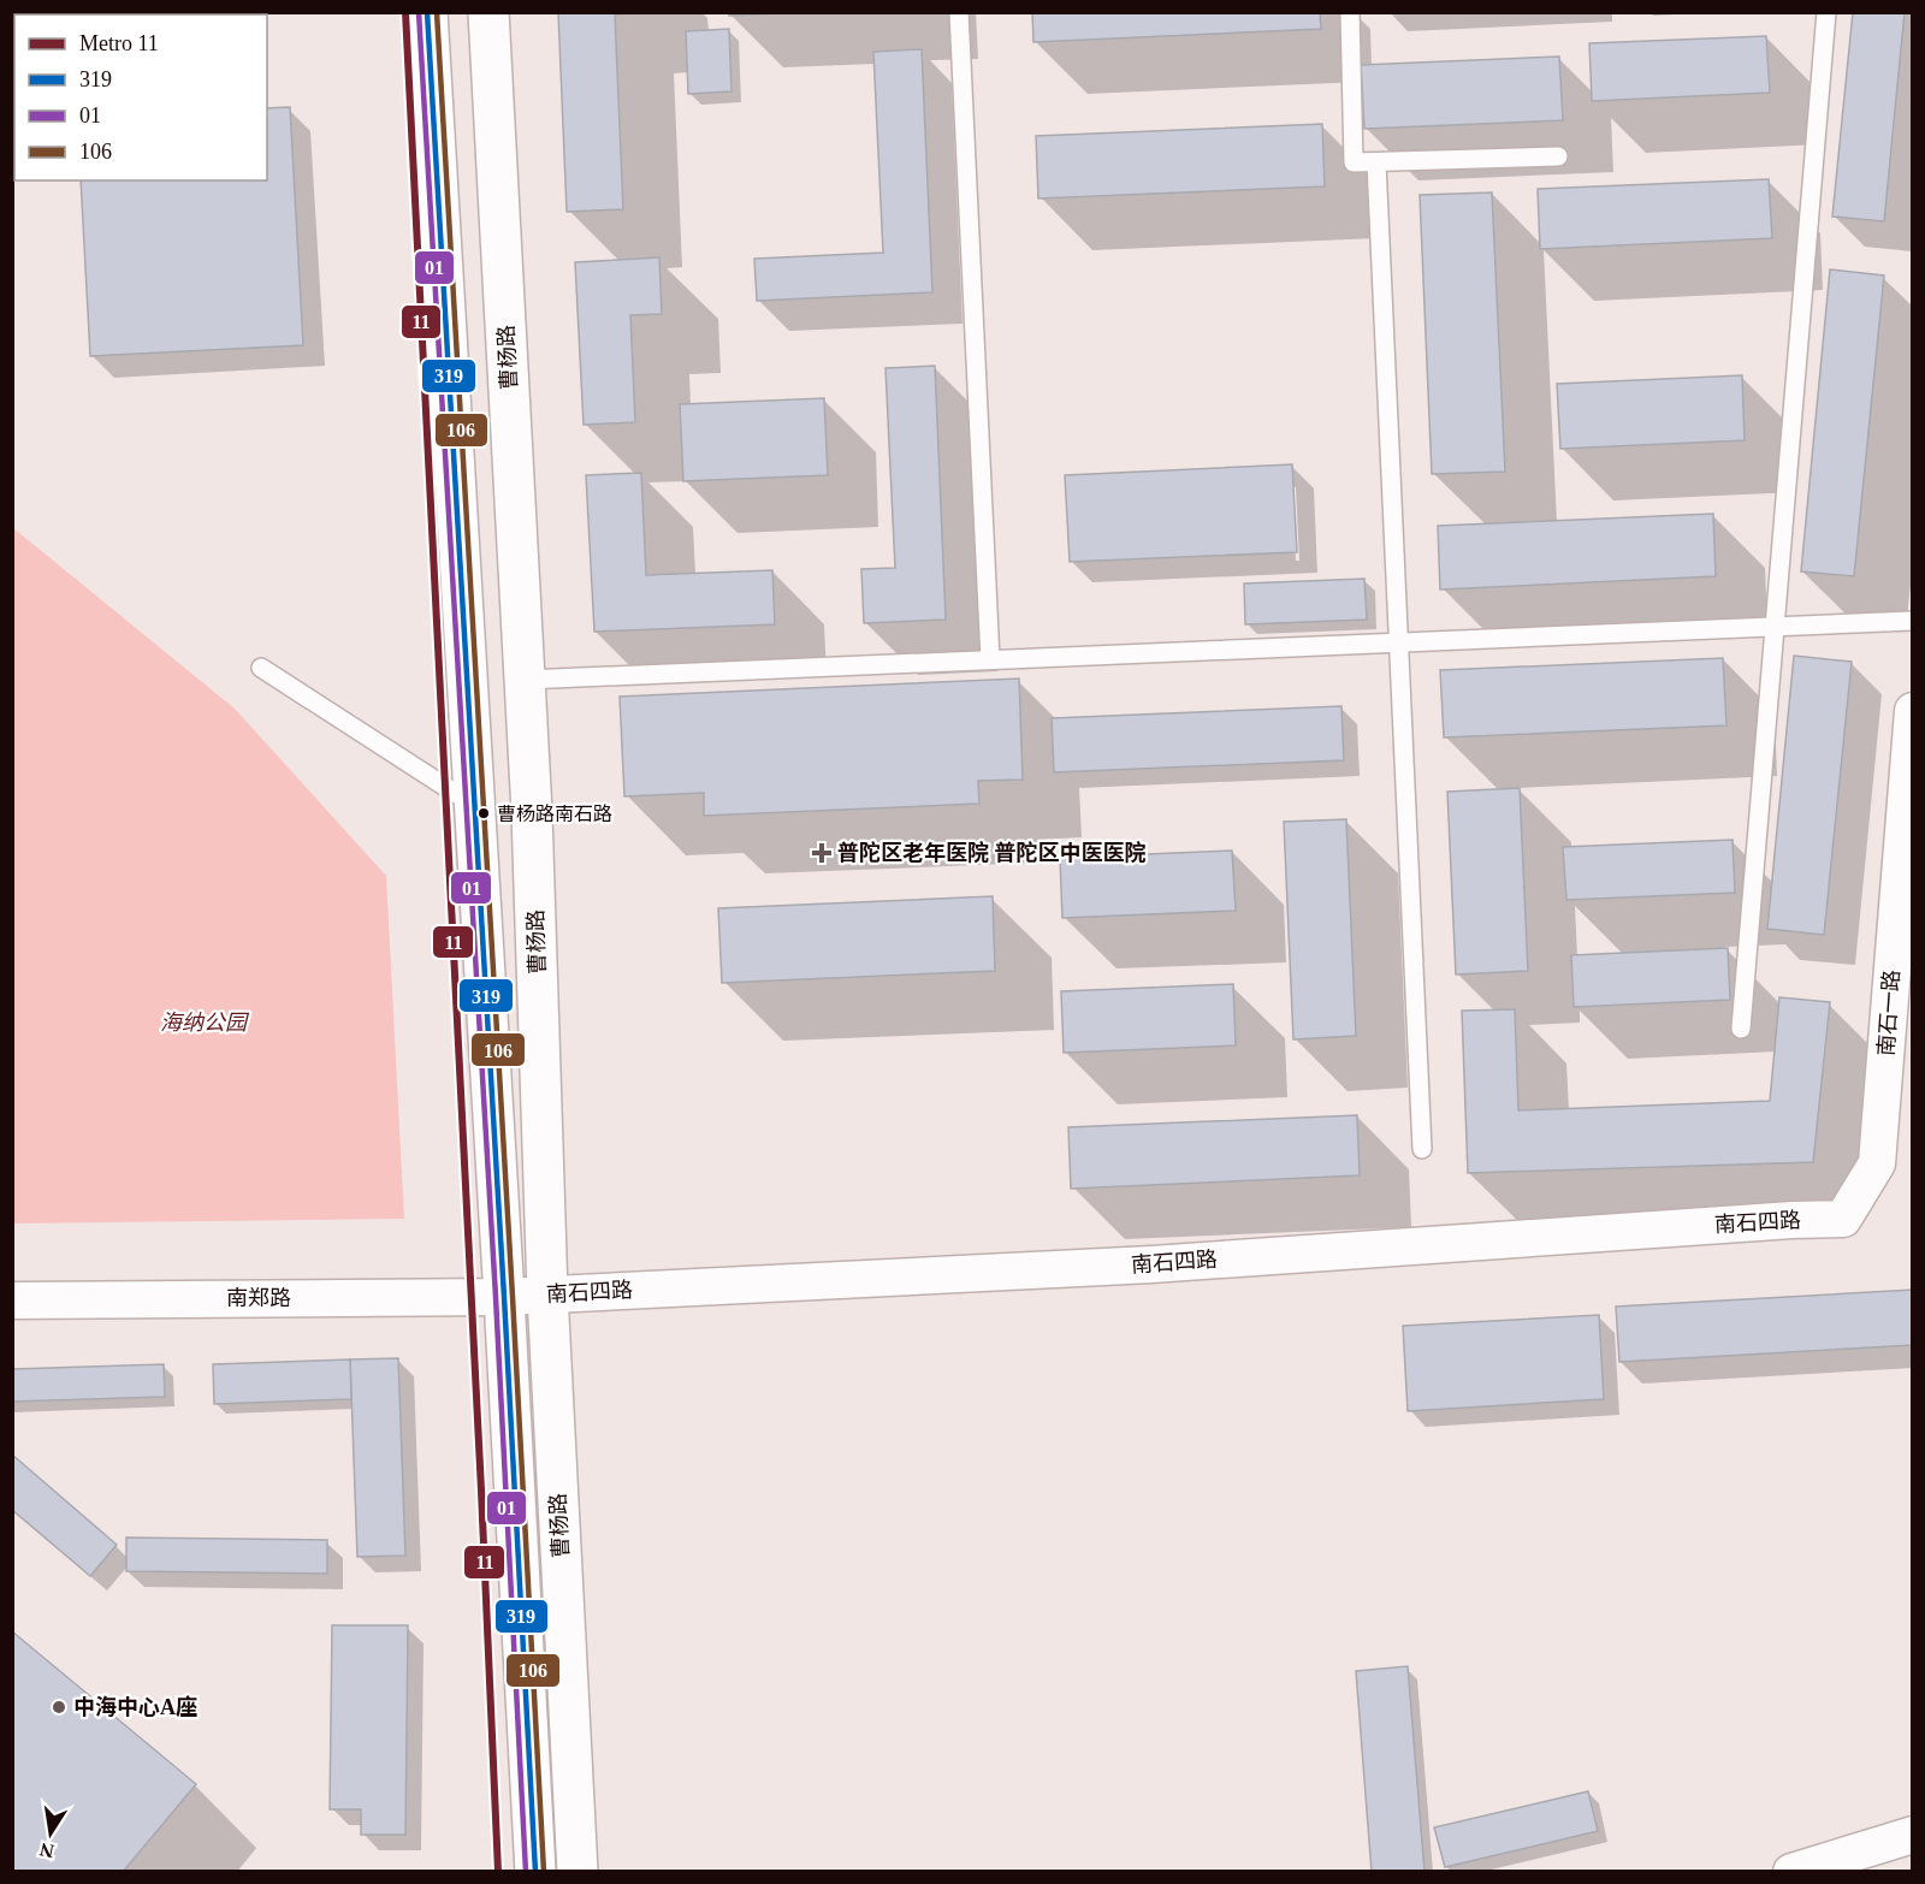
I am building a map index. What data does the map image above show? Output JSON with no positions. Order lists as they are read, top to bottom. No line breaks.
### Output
{"streets":{"main road":["曹杨路"],"street":["南石一路","南石四路","南郑路"]},"crossings":[["曹杨路","南石四路"],["曹杨路","南郑路"],["南石一路","南石四路"],["南石四路","南郑路"]],"parks":["海纳公园"],"places":{"other":["曹杨路南石路","中海中心A座"],"health":["普陀区老年医院 普陀区中医医院"]},"lines":["metro line 11","transit line 319","transit line 01","transit line 106"],"legend":["Metro 11","319","01","106"],"north":"bottom"}
